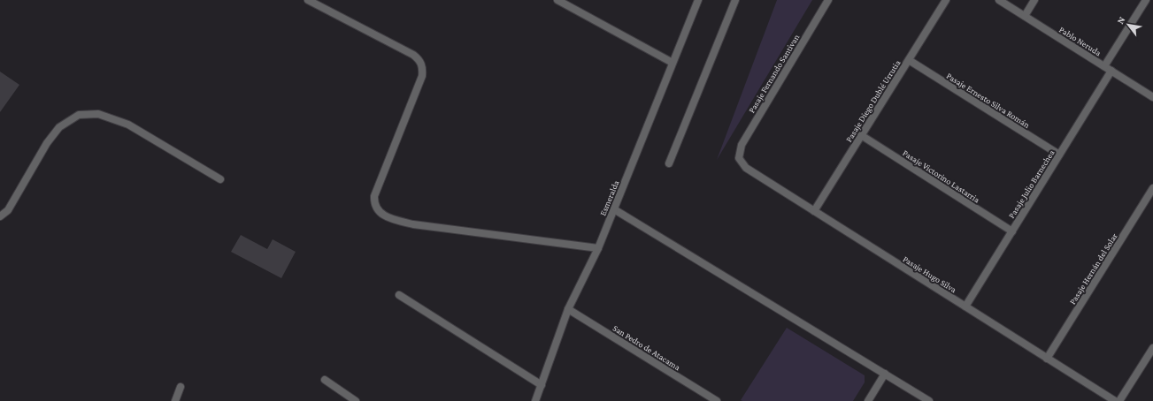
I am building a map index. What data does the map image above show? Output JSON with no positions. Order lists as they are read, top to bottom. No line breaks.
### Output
{"streets":{"street":["Pablo Neruda","Pasaje Fernando Santivan","Pasaje Ernesto Silva Román","Pasaje Diego Dublé Urrutia","Pasaje Victorino Lastarria","Pasaje Julio Barnechea","Esmeralda","Pasaje Hernán del Solar","Pasaje Hugo Silva","San Pedro de Atacama"]},"crossings":[["Pablo Neruda","Pasaje Julio Barnechea"],["Pasaje Fernando Santivan","Pasaje Hugo Silva"],["Pasaje Ernesto Silva Román","Pasaje Diego Dublé Urrutia"],["Pasaje Ernesto Silva Román","Pasaje Julio Barnechea"],["Pasaje Diego Dublé Urrutia","Pasaje Victorino Lastarria"],["Pasaje Diego Dublé Urrutia","Pasaje Hugo Silva"],["Pasaje Victorino Lastarria","Pasaje Julio Barnechea"],["Pasaje Julio Barnechea","Pasaje Hugo Silva"],["Esmeralda","San Pedro de Atacama"],["Pasaje Hernán del Solar","Pasaje Hugo Silva"]],"north":"top left"}
